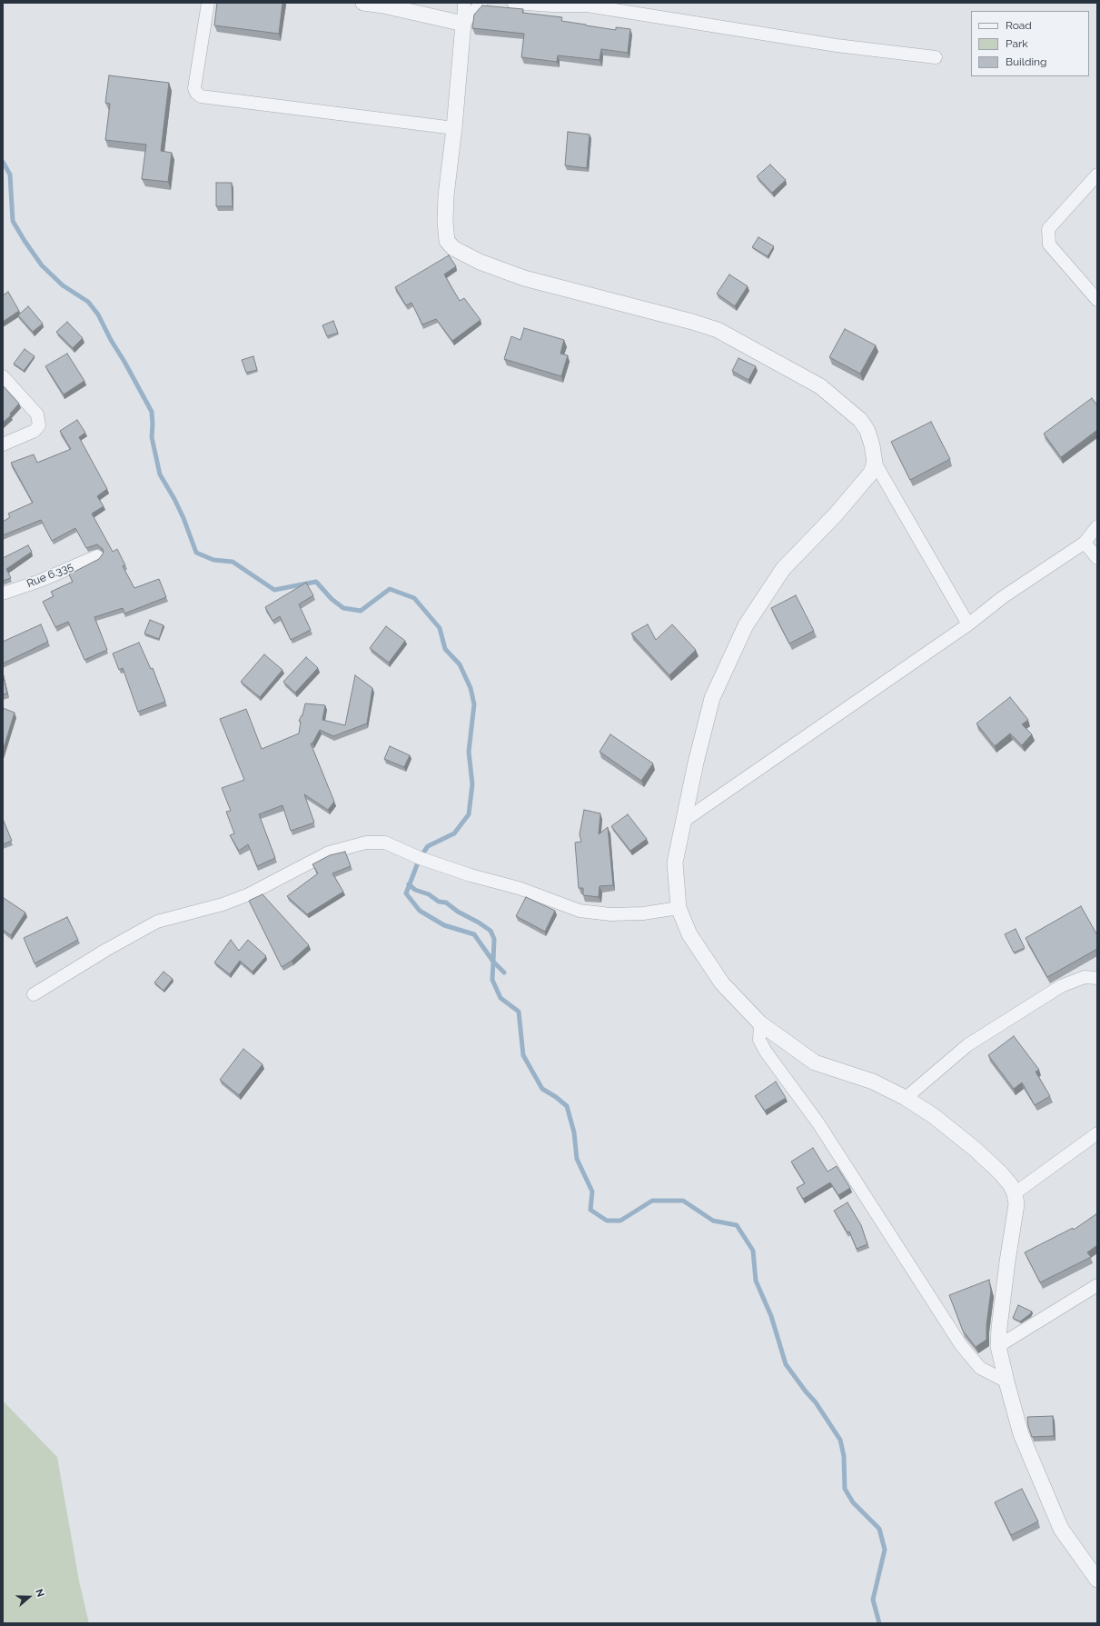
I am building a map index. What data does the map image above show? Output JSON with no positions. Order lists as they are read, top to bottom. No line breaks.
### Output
{"streets":{"street":["Rue 6.335"]},"legend":["Road","Park","Building"],"north":"right"}
